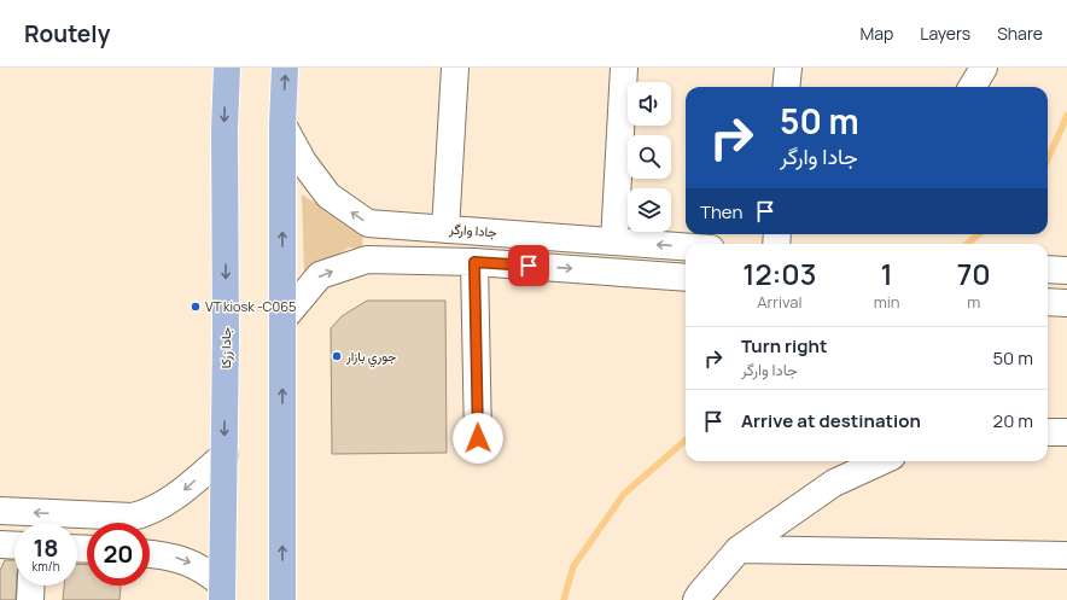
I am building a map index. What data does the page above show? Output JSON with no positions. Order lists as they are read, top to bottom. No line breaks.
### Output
{"streets":{"main road":["جادا زرکا"],"street":["جادا وارگر"]},"one_way":["جادا وارگر"],"places":["VT kiosk -C065","جوري بازار"],"page":{"header":"Routely","nav":["Map","Layers","Share"],"turn":["50 m","جادا وارگر"],"then":"Then","eta":["12:03","Arrival","1","min","70","m"],"list":[{"name":"Turn right","note":"جادا وارگر","value":"50 m"},{"name":"Arrive at destination","value":"20 m"}],"speed":"18 km/h","limit":"20"}}
